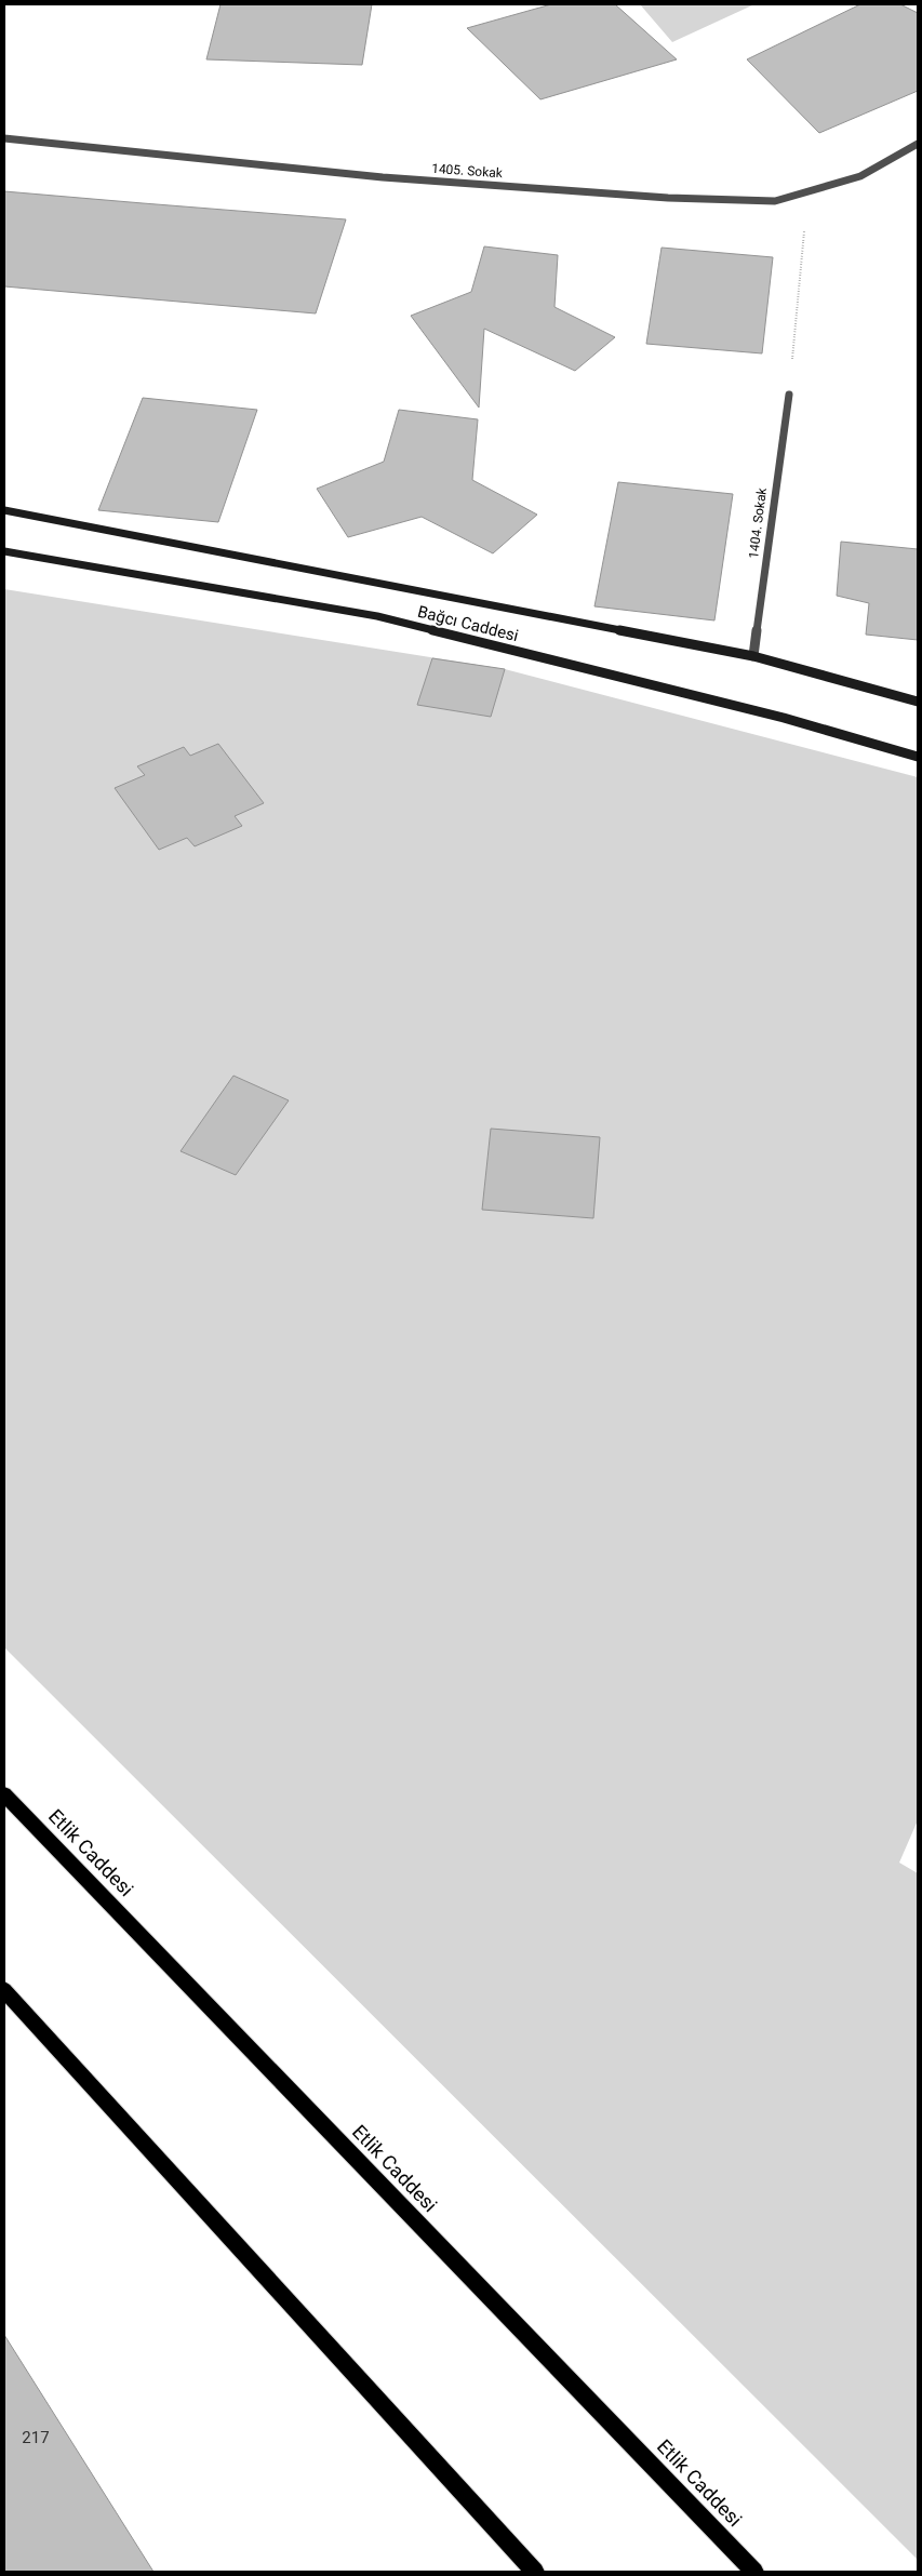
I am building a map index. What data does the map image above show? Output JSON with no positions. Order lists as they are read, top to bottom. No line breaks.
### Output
{"streets":{"main road":["Bağcı Caddesi","Etlik Caddesi"],"street":["1405. Sokak","1404. Sokak"]},"crossings":[["1404. Sokak","Bağcı Caddesi"]],"house_numbers":["217"]}
